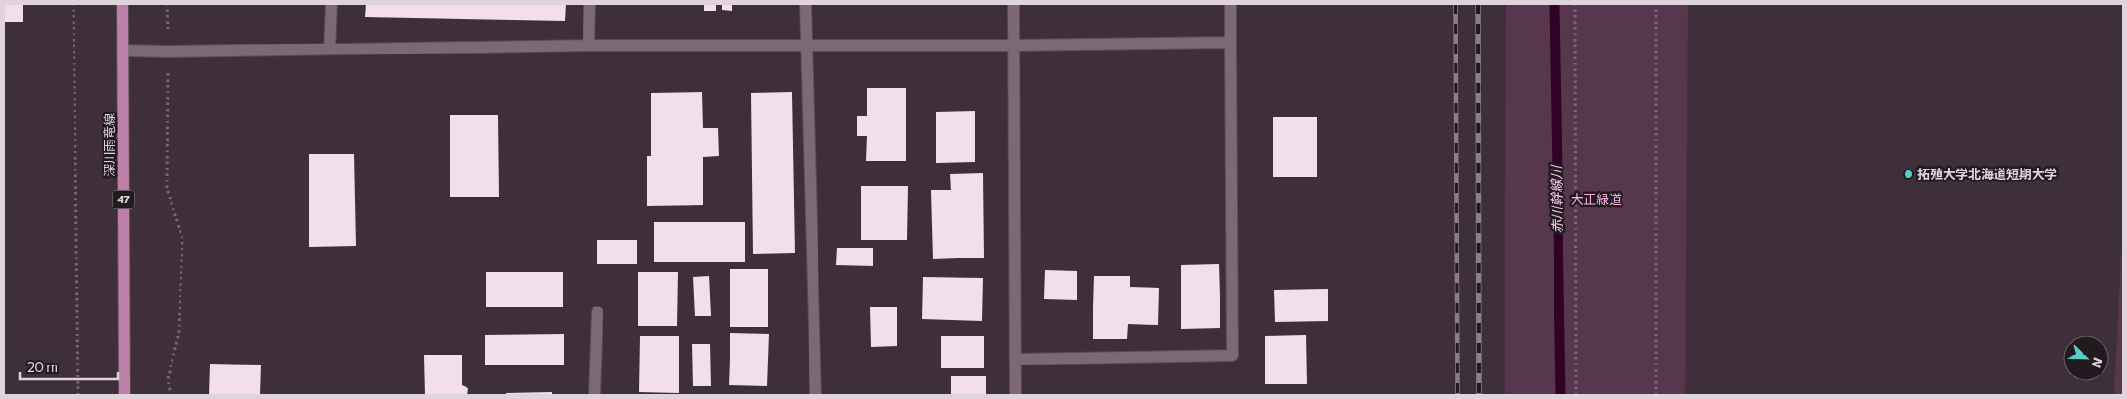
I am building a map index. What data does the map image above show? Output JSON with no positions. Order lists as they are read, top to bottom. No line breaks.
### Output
{"streets":{"main road":["深川雨竜線","47"]},"water":["赤川幹線川"],"parks":["大正緑道"],"places":["拓殖大学北海道短期大学"],"scale_bar":"20 m","north":"bottom right"}
